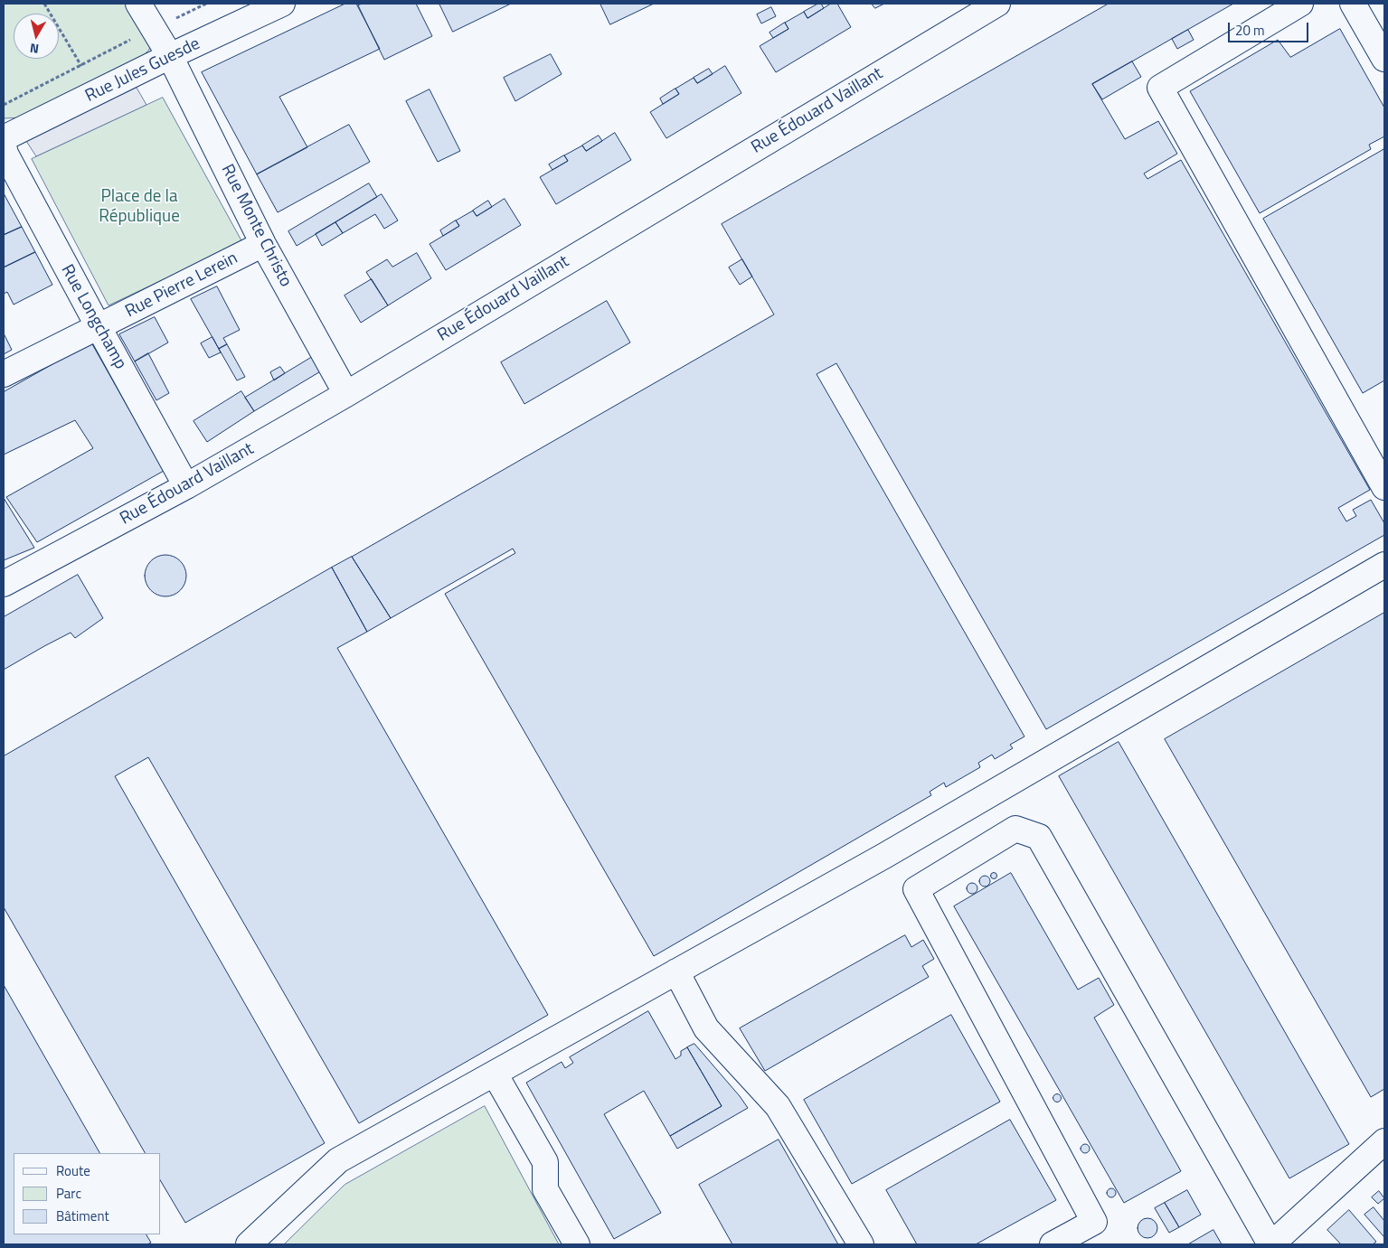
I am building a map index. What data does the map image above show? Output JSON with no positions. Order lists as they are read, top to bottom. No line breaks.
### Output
{"streets":{"street":["Rue Jules Guesde","Rue Édouard Vaillant","Rue Monte Christo","Rue Pierre Lerein","Rue Longchamp"]},"crossings":[["Rue Jules Guesde","Rue Monte Christo"],["Rue Édouard Vaillant","Rue Monte Christo"],["Rue Édouard Vaillant","Rue Longchamp"],["Rue Monte Christo","Rue Pierre Lerein"],["Rue Pierre Lerein","Rue Longchamp"]],"parks":["Place de la République"],"legend":["Route","Parc","Bâtiment"],"scale_bar":"20 m","north":"bottom"}
